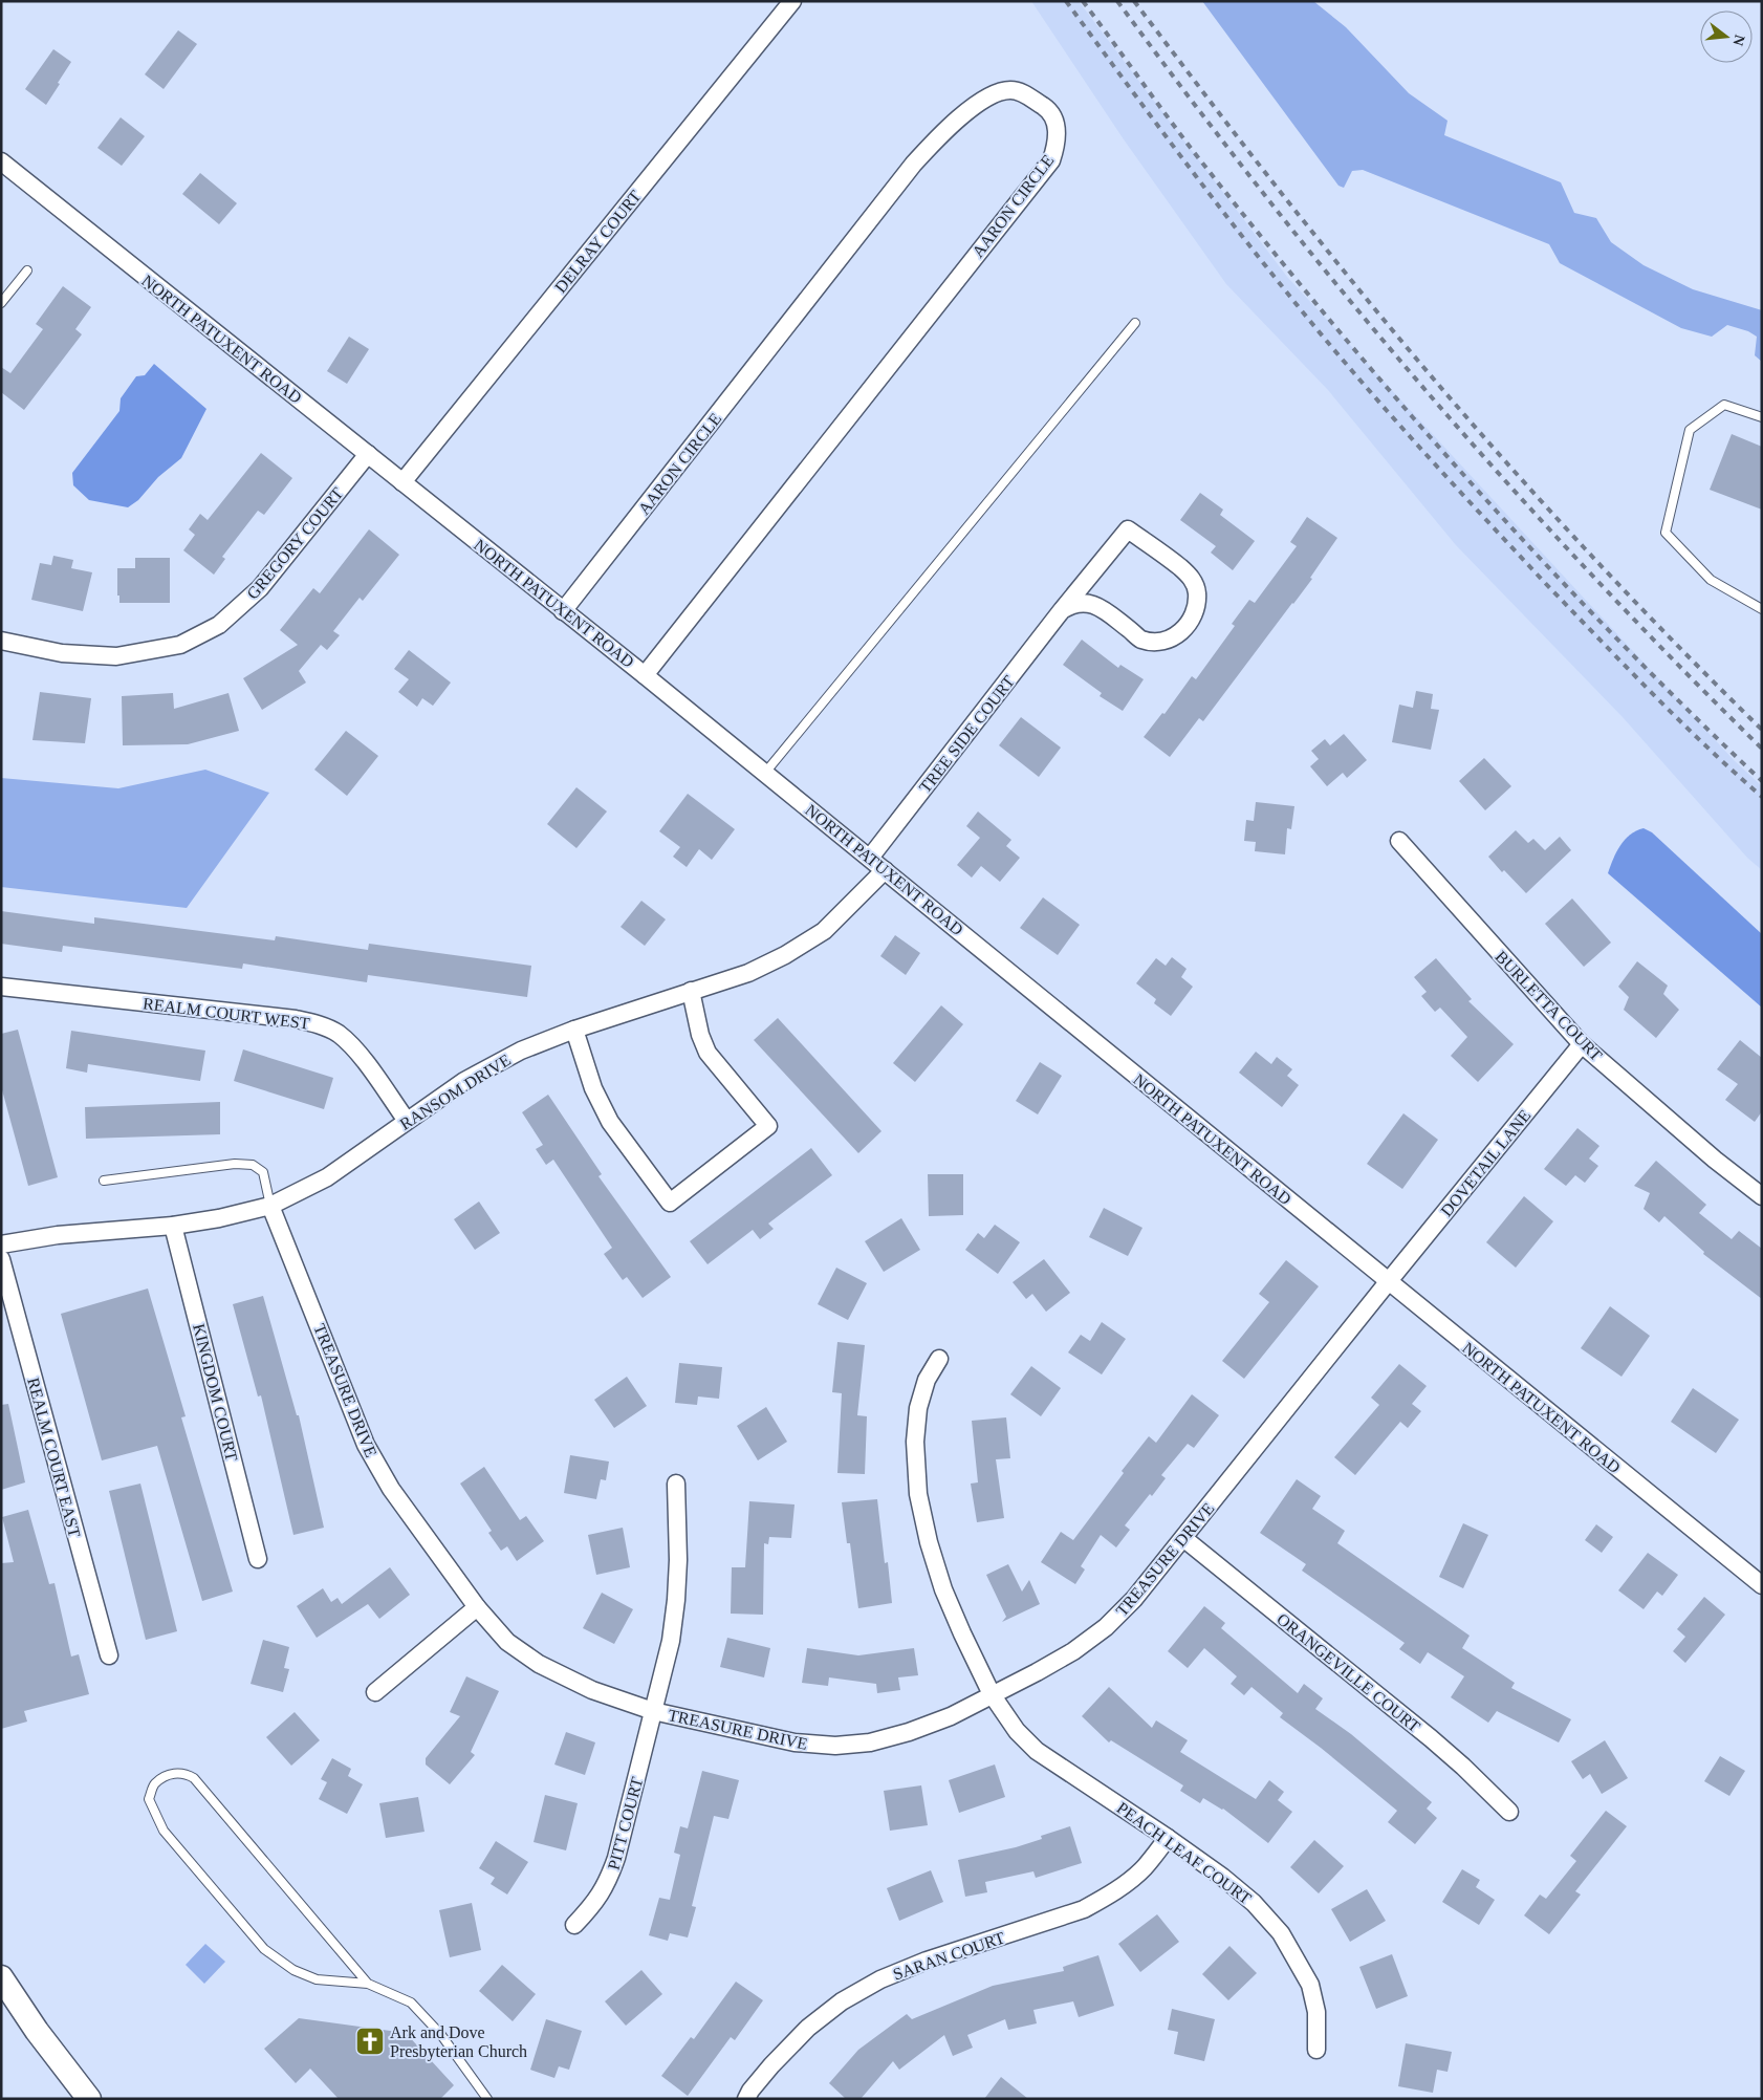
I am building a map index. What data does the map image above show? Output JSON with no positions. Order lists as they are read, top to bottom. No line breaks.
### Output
{"streets":{"street":["AARON CIRCLE","DELRAY COURT","NORTH PATUXENT ROAD","GREGORY COURT","TREE SIDE COURT","BURLETTA COURT","REALM COURT WEST","RANSOM DRIVE","DOVETAIL LANE","TREASURE DRIVE","KINGDOM COURT","REALM COURT EAST","ORANGEVILLE COURT","PITT COURT","PEACH LEAF COURT","SARAN COURT"]},"crossings":[["AARON CIRCLE","NORTH PATUXENT ROAD"],["DELRAY COURT","NORTH PATUXENT ROAD"],["NORTH PATUXENT ROAD","GREGORY COURT"],["NORTH PATUXENT ROAD","TREE SIDE COURT"],["NORTH PATUXENT ROAD","RANSOM DRIVE"],["NORTH PATUXENT ROAD","DOVETAIL LANE"],["NORTH PATUXENT ROAD","TREASURE DRIVE"],["BURLETTA COURT","DOVETAIL LANE"],["REALM COURT WEST","RANSOM DRIVE"],["RANSOM DRIVE","TREASURE DRIVE"],["RANSOM DRIVE","KINGDOM COURT"],["DOVETAIL LANE","TREASURE DRIVE"],["TREASURE DRIVE","ORANGEVILLE COURT"],["TREASURE DRIVE","PITT COURT"],["TREASURE DRIVE","PEACH LEAF COURT"],["PEACH LEAF COURT","SARAN COURT"]],"places":{"church":["Ark and Dove Presbyterian Church"]},"north":"right"}
